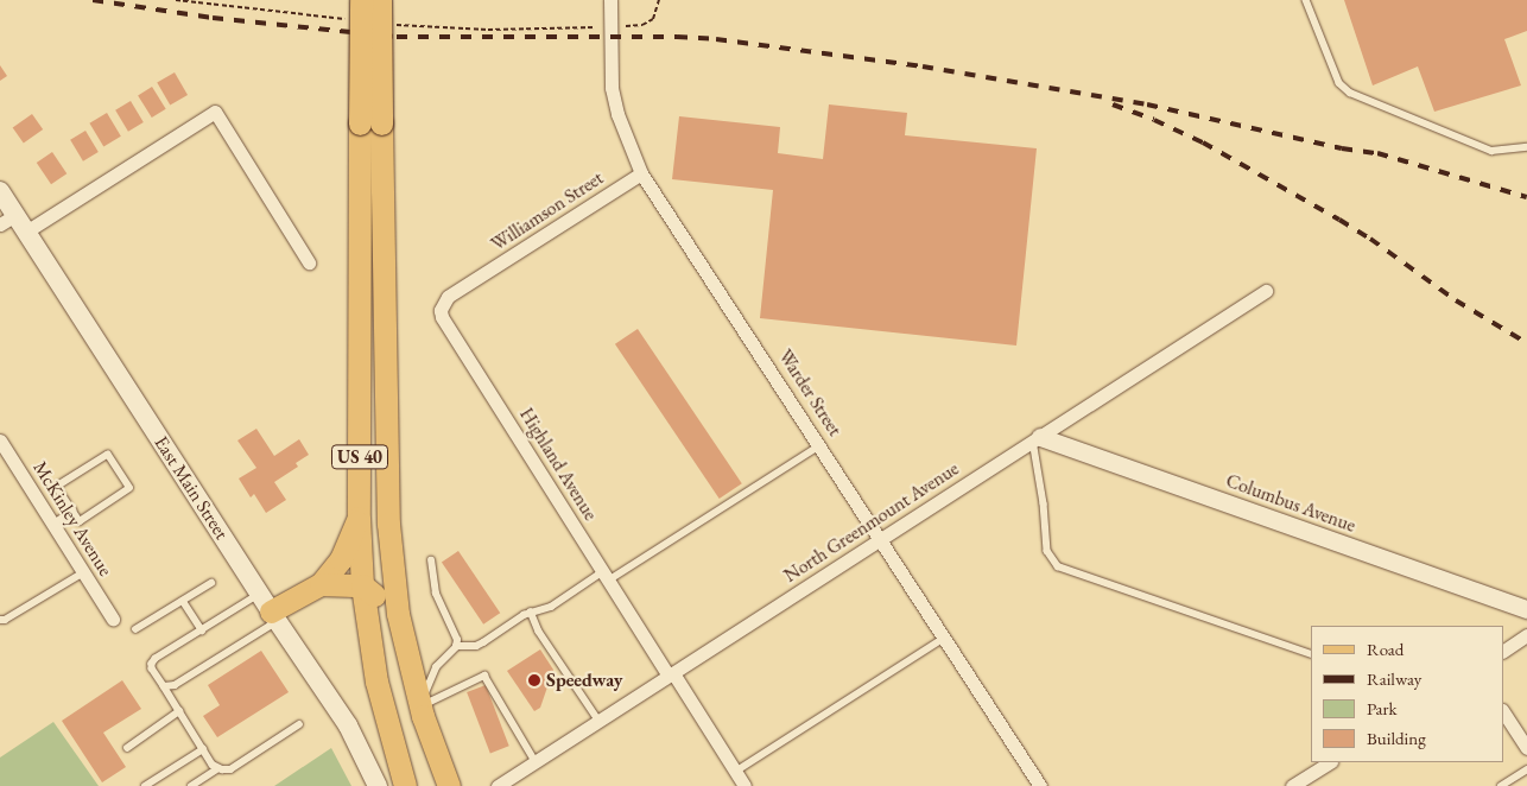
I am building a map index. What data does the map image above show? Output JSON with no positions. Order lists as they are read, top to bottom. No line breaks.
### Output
{"streets":{"main road":["US 40","East Main Street"],"street":["Williamson Street","Warder Street","Highland Avenue","Columbus Avenue","McKinley Avenue","North Greenmount Avenue"]},"crossings":[["Williamson Street","Warder Street"],["Williamson Street","Highland Avenue"],["Warder Street","North Greenmount Avenue"],["Highland Avenue","North Greenmount Avenue"],["Columbus Avenue","North Greenmount Avenue"]],"places":["Speedway"],"legend":["Road","Railway","Park","Building"]}
